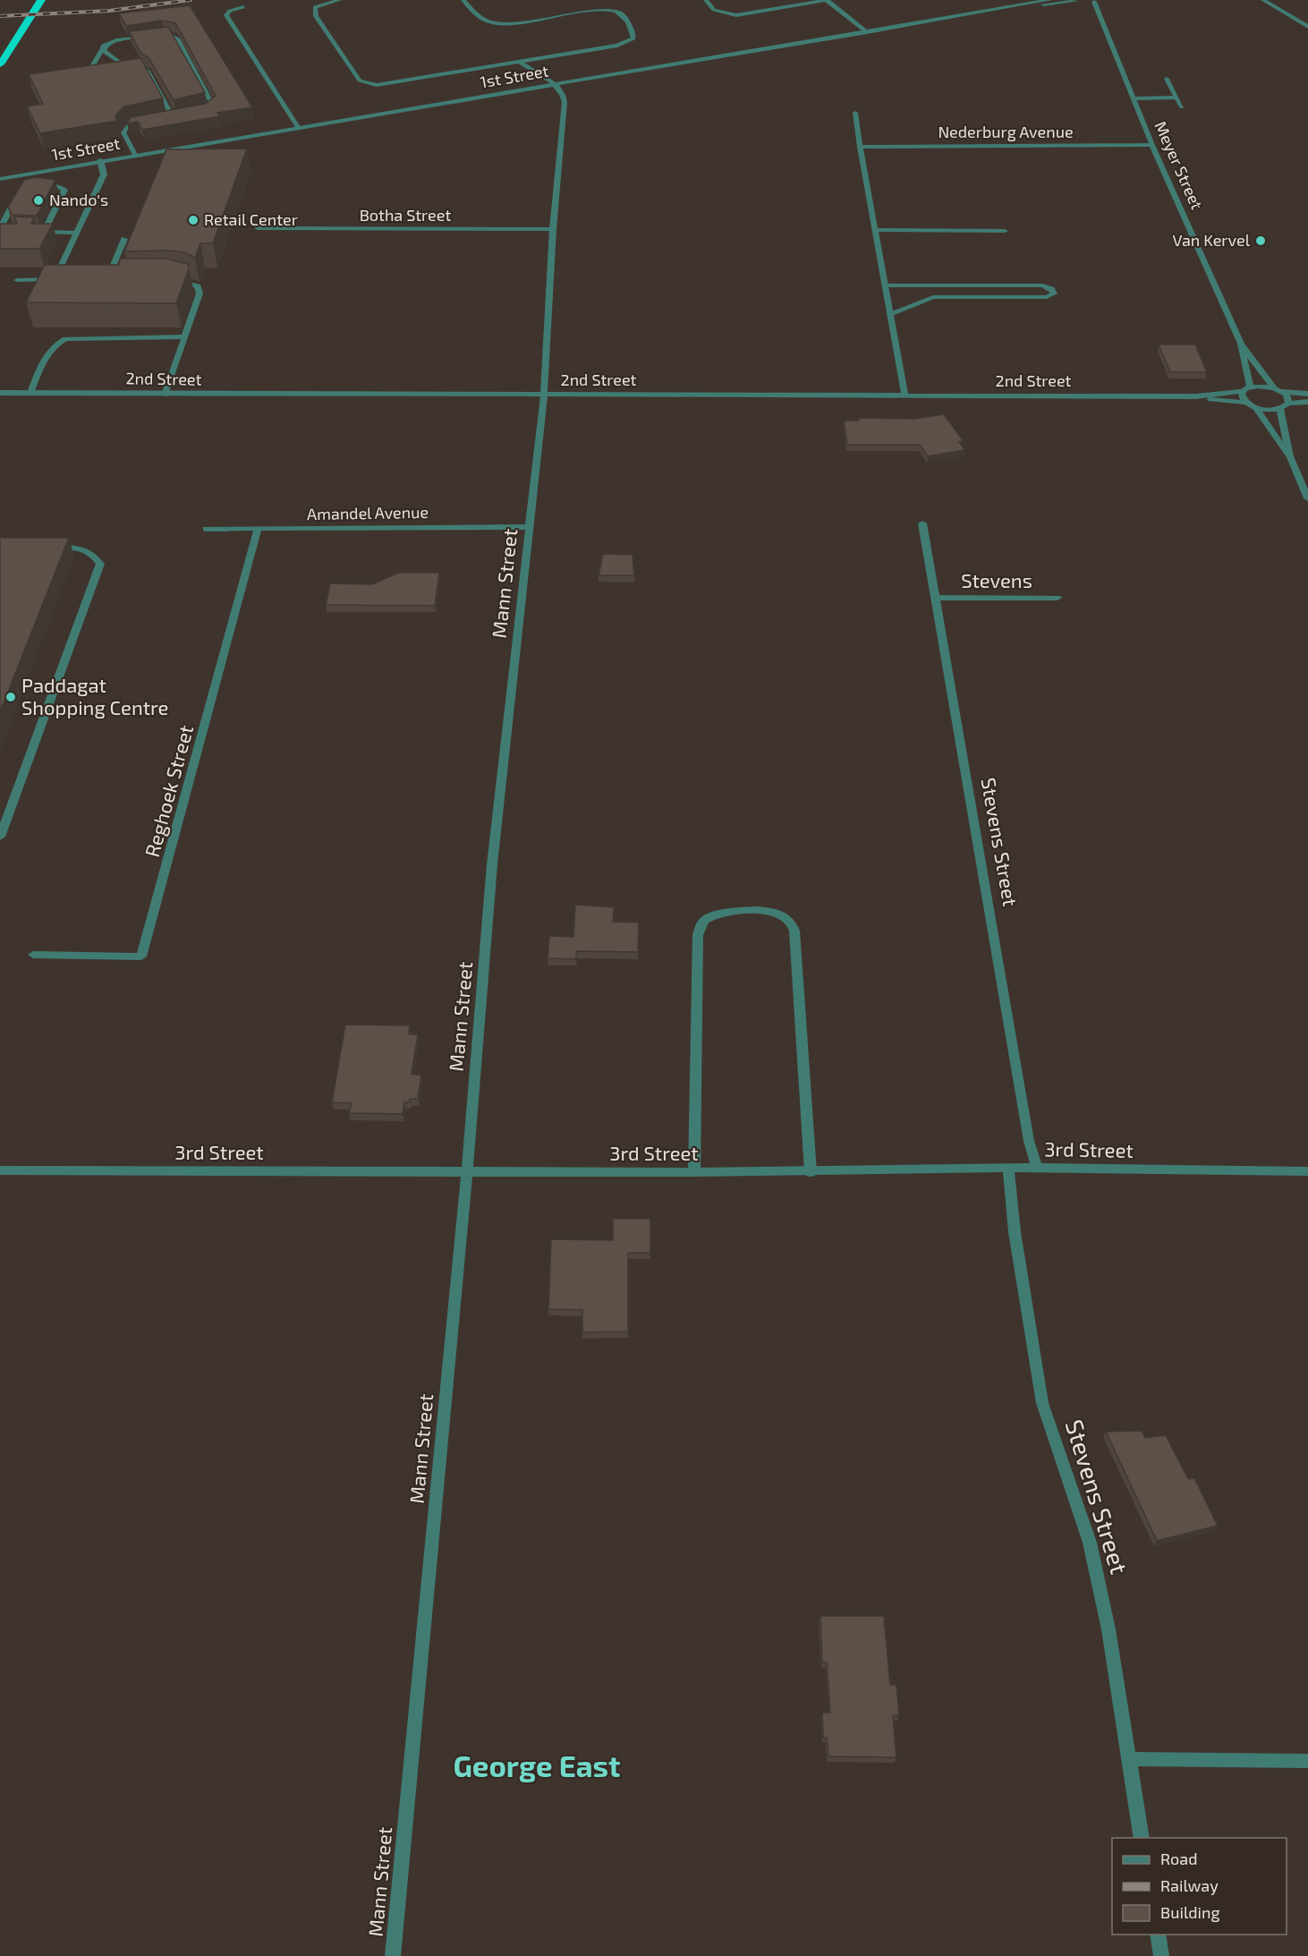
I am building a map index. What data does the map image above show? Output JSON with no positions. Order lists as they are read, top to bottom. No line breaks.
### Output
{"streets":{"street":["1st Street","Nederburg Avenue","Meyer Street","Botha Street","2nd Street","Amandel Avenue","Stevens","Mann Street","Reghoek Street","Stevens Street","3rd Street"]},"crossings":[["1st Street","Meyer Street"],["1st Street","Mann Street"],["Nederburg Avenue","Meyer Street"],["Meyer Street","2nd Street"],["Botha Street","Mann Street"],["2nd Street","Mann Street"],["Amandel Avenue","Mann Street"],["Amandel Avenue","Reghoek Street"],["Stevens","Stevens Street"],["Mann Street","3rd Street"],["Stevens Street","3rd Street"]],"districts":["George East"],"places":["Nando's","Retail Center","Van Kervel","Paddagat Shopping Centre"],"legend":["Road","Railway","Building"]}
